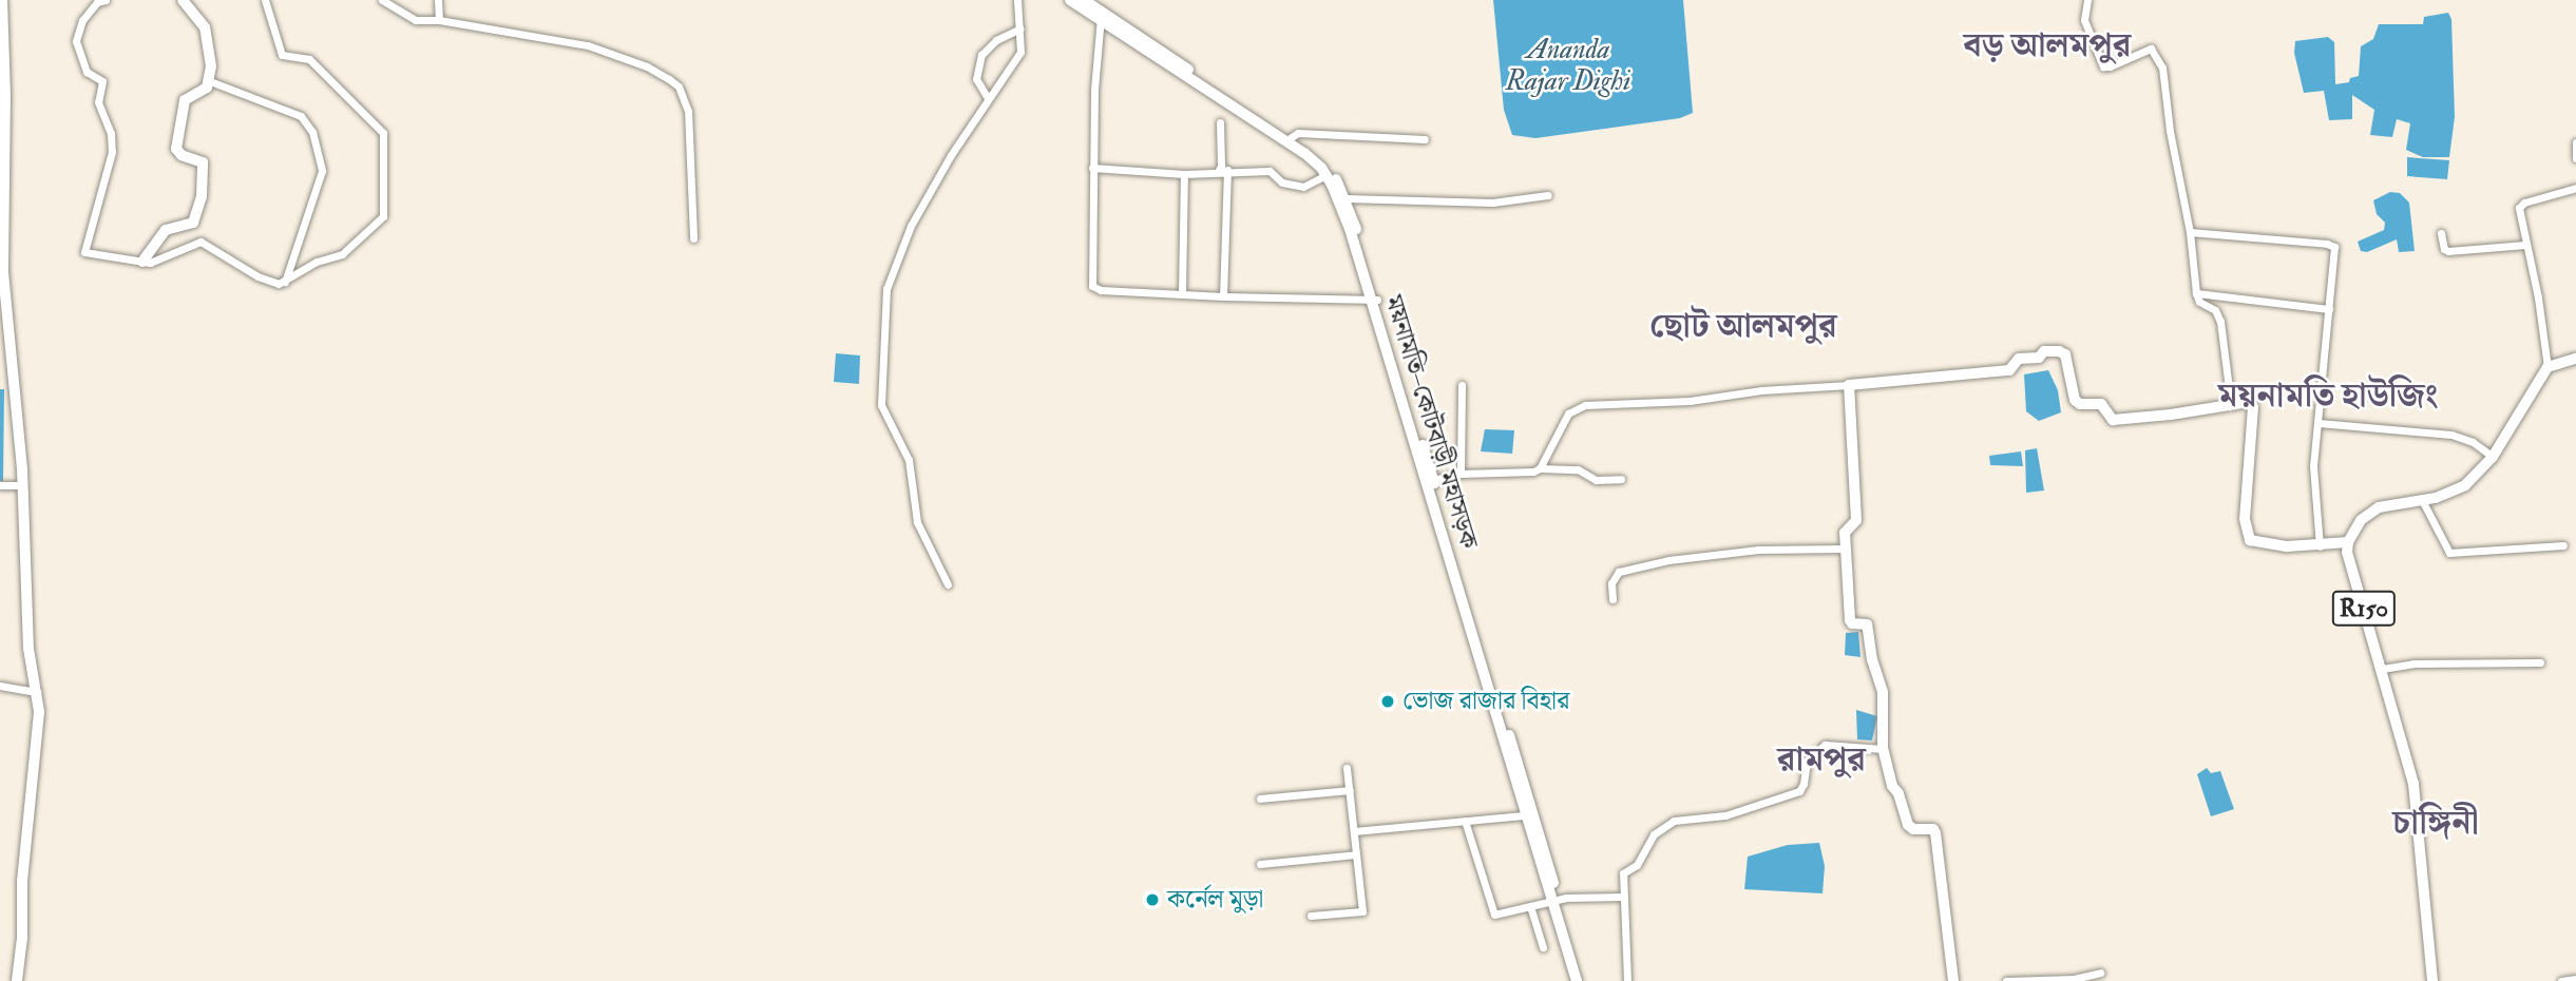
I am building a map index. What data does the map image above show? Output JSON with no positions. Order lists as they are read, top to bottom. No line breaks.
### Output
{"streets":{"main road":["ময়নামতি–কোটবাড়ী মহাসড়ক","R150"]},"districts":["বড় আলমপুর","ছোট আলমপুর","ময়নামতি হাউজিং","রামপুর","চাঙ্গিনী"],"water":["Ananda Rajar Dighi"],"places":["ভোজ রাজার বিহার","কর্নেল মুড়া"]}
